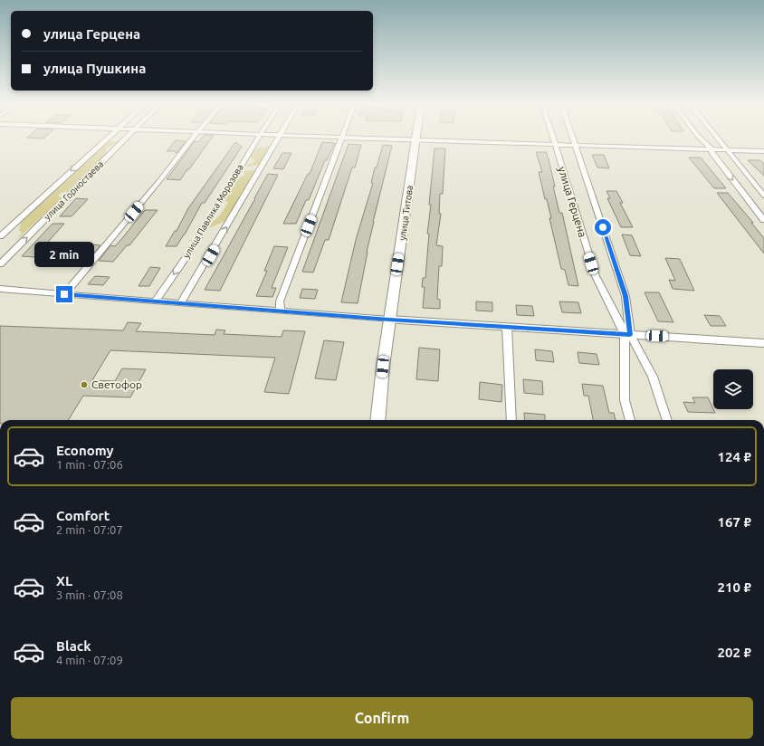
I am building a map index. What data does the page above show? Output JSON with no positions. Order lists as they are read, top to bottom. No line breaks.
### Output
{"streets":{"main road":["улица Титова"],"street":["улица Горностаева","улица Герцена","улица Павлика Морозова"]},"places":["Светофор"],"page":{"banner":["улица Герцена","улица Пушкина"],"bubble":"2 min","list":[{"name":"Economy","note":"1 min · 07:06","value":"124 ₽"},{"name":"Comfort","note":"2 min · 07:07","value":"167 ₽"},{"name":"XL","note":"3 min · 07:08","value":"210 ₽"},{"name":"Black","note":"4 min · 07:09","value":"202 ₽"}],"buttons":"Confirm"}}
